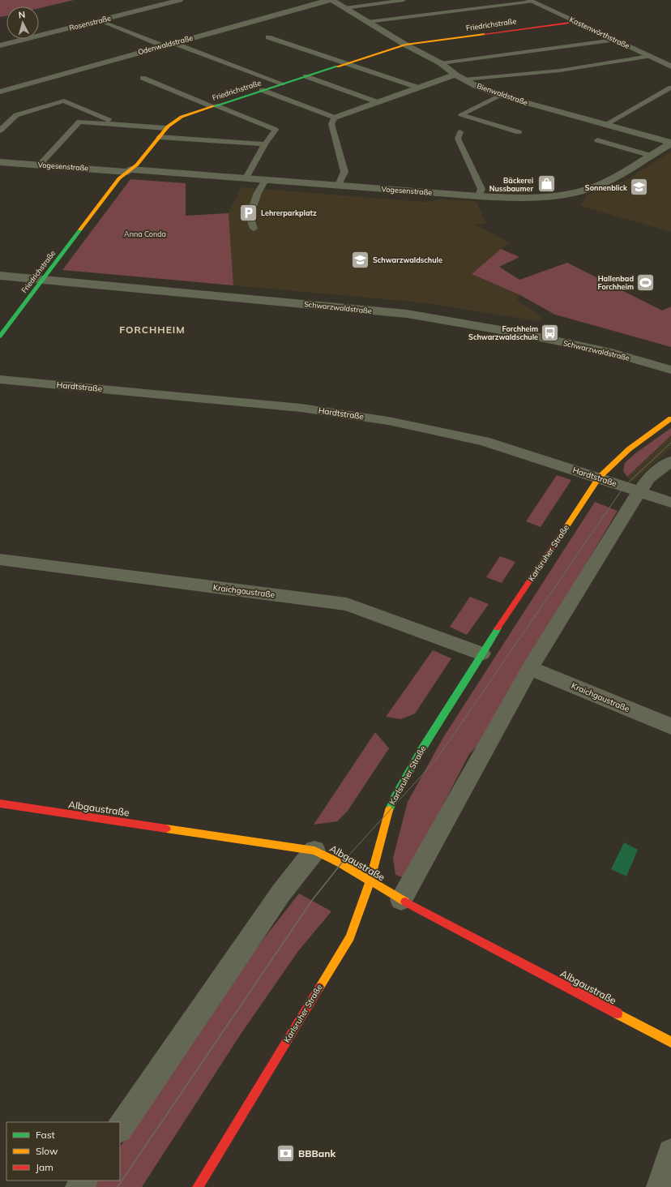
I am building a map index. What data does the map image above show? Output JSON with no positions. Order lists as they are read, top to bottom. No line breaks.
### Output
{"streets":{"street":["Rosenstraße","Friedrichstraße","Kastenwörthstraße","Odenwaldstraße","Bienwaldstraße","Vogesenstraße","Schwarzwaldstraße","Hardtstraße","Karlsruher Straße","Kraichgaustraße","Albgaustraße"]},"crossings":[["Friedrichstraße","Kastenwörthstraße"],["Friedrichstraße","Bienwaldstraße"],["Friedrichstraße","Vogesenstraße"],["Friedrichstraße","Schwarzwaldstraße"],["Odenwaldstraße","Bienwaldstraße"],["Bienwaldstraße","Vogesenstraße"],["Hardtstraße","Karlsruher Straße"],["Karlsruher Straße","Kraichgaustraße"],["Karlsruher Straße","Albgaustraße"]],"districts":["FORCHHEIM"],"parks":["Anna Conda"],"places":{"shop":["Bäckerei Nussbaumer"],"school or university":["Sonnenblick","Schwarzwaldschule"],"parking":["Lehrerparkplatz"],"sports":["Hallenbad Forchheim"],"bus stop":["Forchheim Schwarzwaldschule"],"bank":["BBBank"]},"legend":["Fast","Slow","Jam"],"north":"top"}
